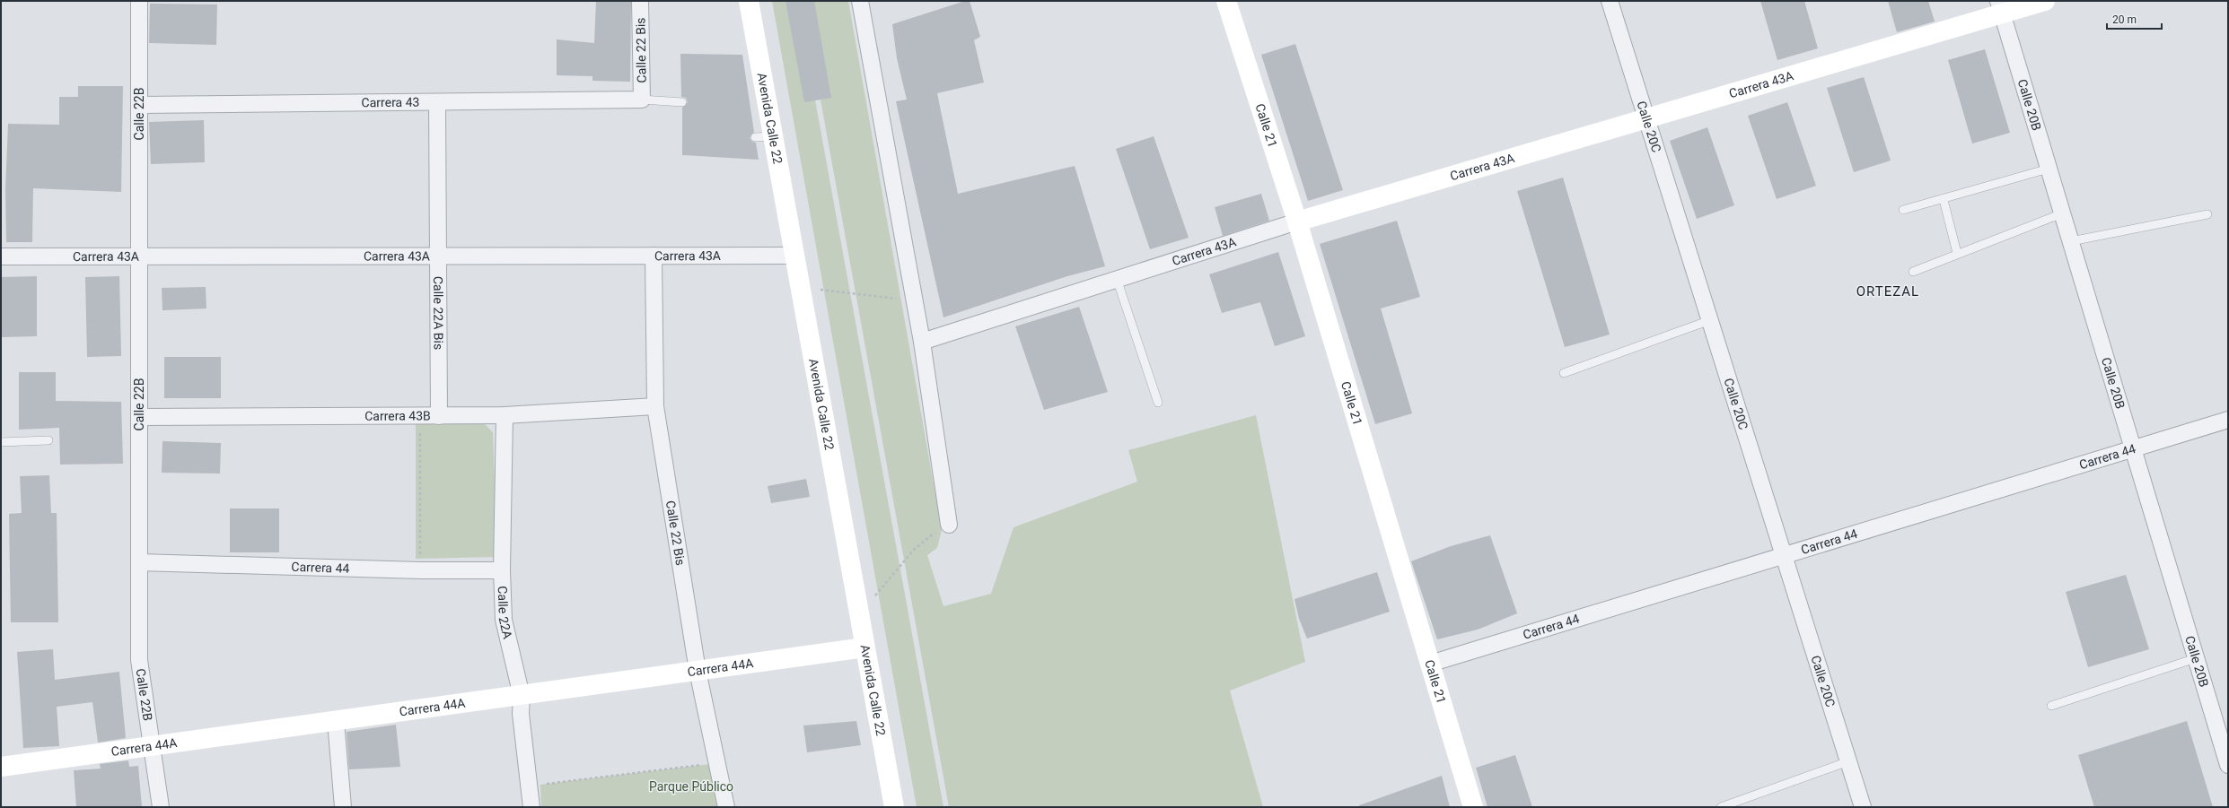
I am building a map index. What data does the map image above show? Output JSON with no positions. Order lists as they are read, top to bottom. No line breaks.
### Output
{"streets":{"street":["Calle 22 Bis","Carrera 43A","Carrera 43","Calle 20B","Calle 22B","Avenida Calle 22","Calle 21","Calle 20C","Calle 22A Bis","Carrera 43B","Carrera 44","Calle 22A","Carrera 44A"]},"crossings":[["Calle 22 Bis","Carrera 43A"],["Calle 22 Bis","Carrera 43"],["Calle 22 Bis","Carrera 43B"],["Calle 22 Bis","Carrera 44A"],["Carrera 43A","Calle 20B"],["Carrera 43A","Calle 22B"],["Carrera 43A","Avenida Calle 22"],["Carrera 43A","Calle 21"],["Carrera 43A","Calle 20C"],["Carrera 43A","Calle 22A Bis"],["Carrera 43","Calle 22B"],["Carrera 43","Calle 22A Bis"],["Calle 20B","Carrera 44"],["Calle 22B","Carrera 43B"],["Calle 22B","Carrera 44"],["Calle 22B","Carrera 44A"],["Avenida Calle 22","Carrera 44A"],["Calle 21","Carrera 44"],["Calle 20C","Carrera 44"],["Calle 22A Bis","Carrera 43B"],["Carrera 43B","Calle 22A"],["Carrera 44","Calle 22A"],["Calle 22A","Carrera 44A"]],"districts":["ORTEZAL"],"parks":["Parque Público"],"scale_bar":"20 m"}
